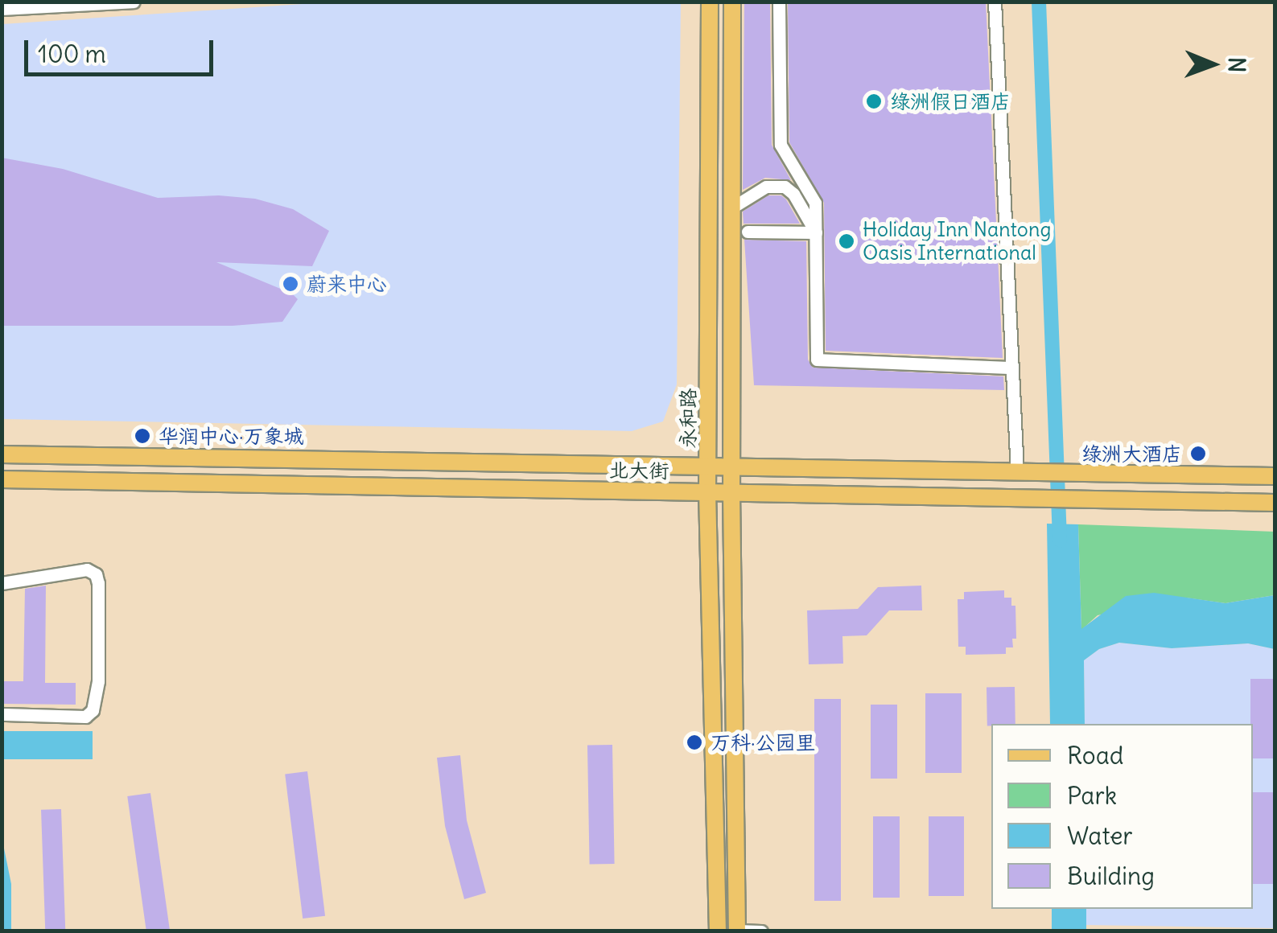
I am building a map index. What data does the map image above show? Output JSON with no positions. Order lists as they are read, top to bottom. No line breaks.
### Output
{"streets":{"main road":["永和路","北大街"]},"crossings":[["永和路","北大街"]],"places":["绿洲假日酒店","Holiday Inn Nantong Oasis International","蔚来中心","华润中心·万象城","绿洲大酒店","万科·公园里"],"legend":["Road","Park","Water","Building"],"scale_bar":"100 m","north":"right"}
